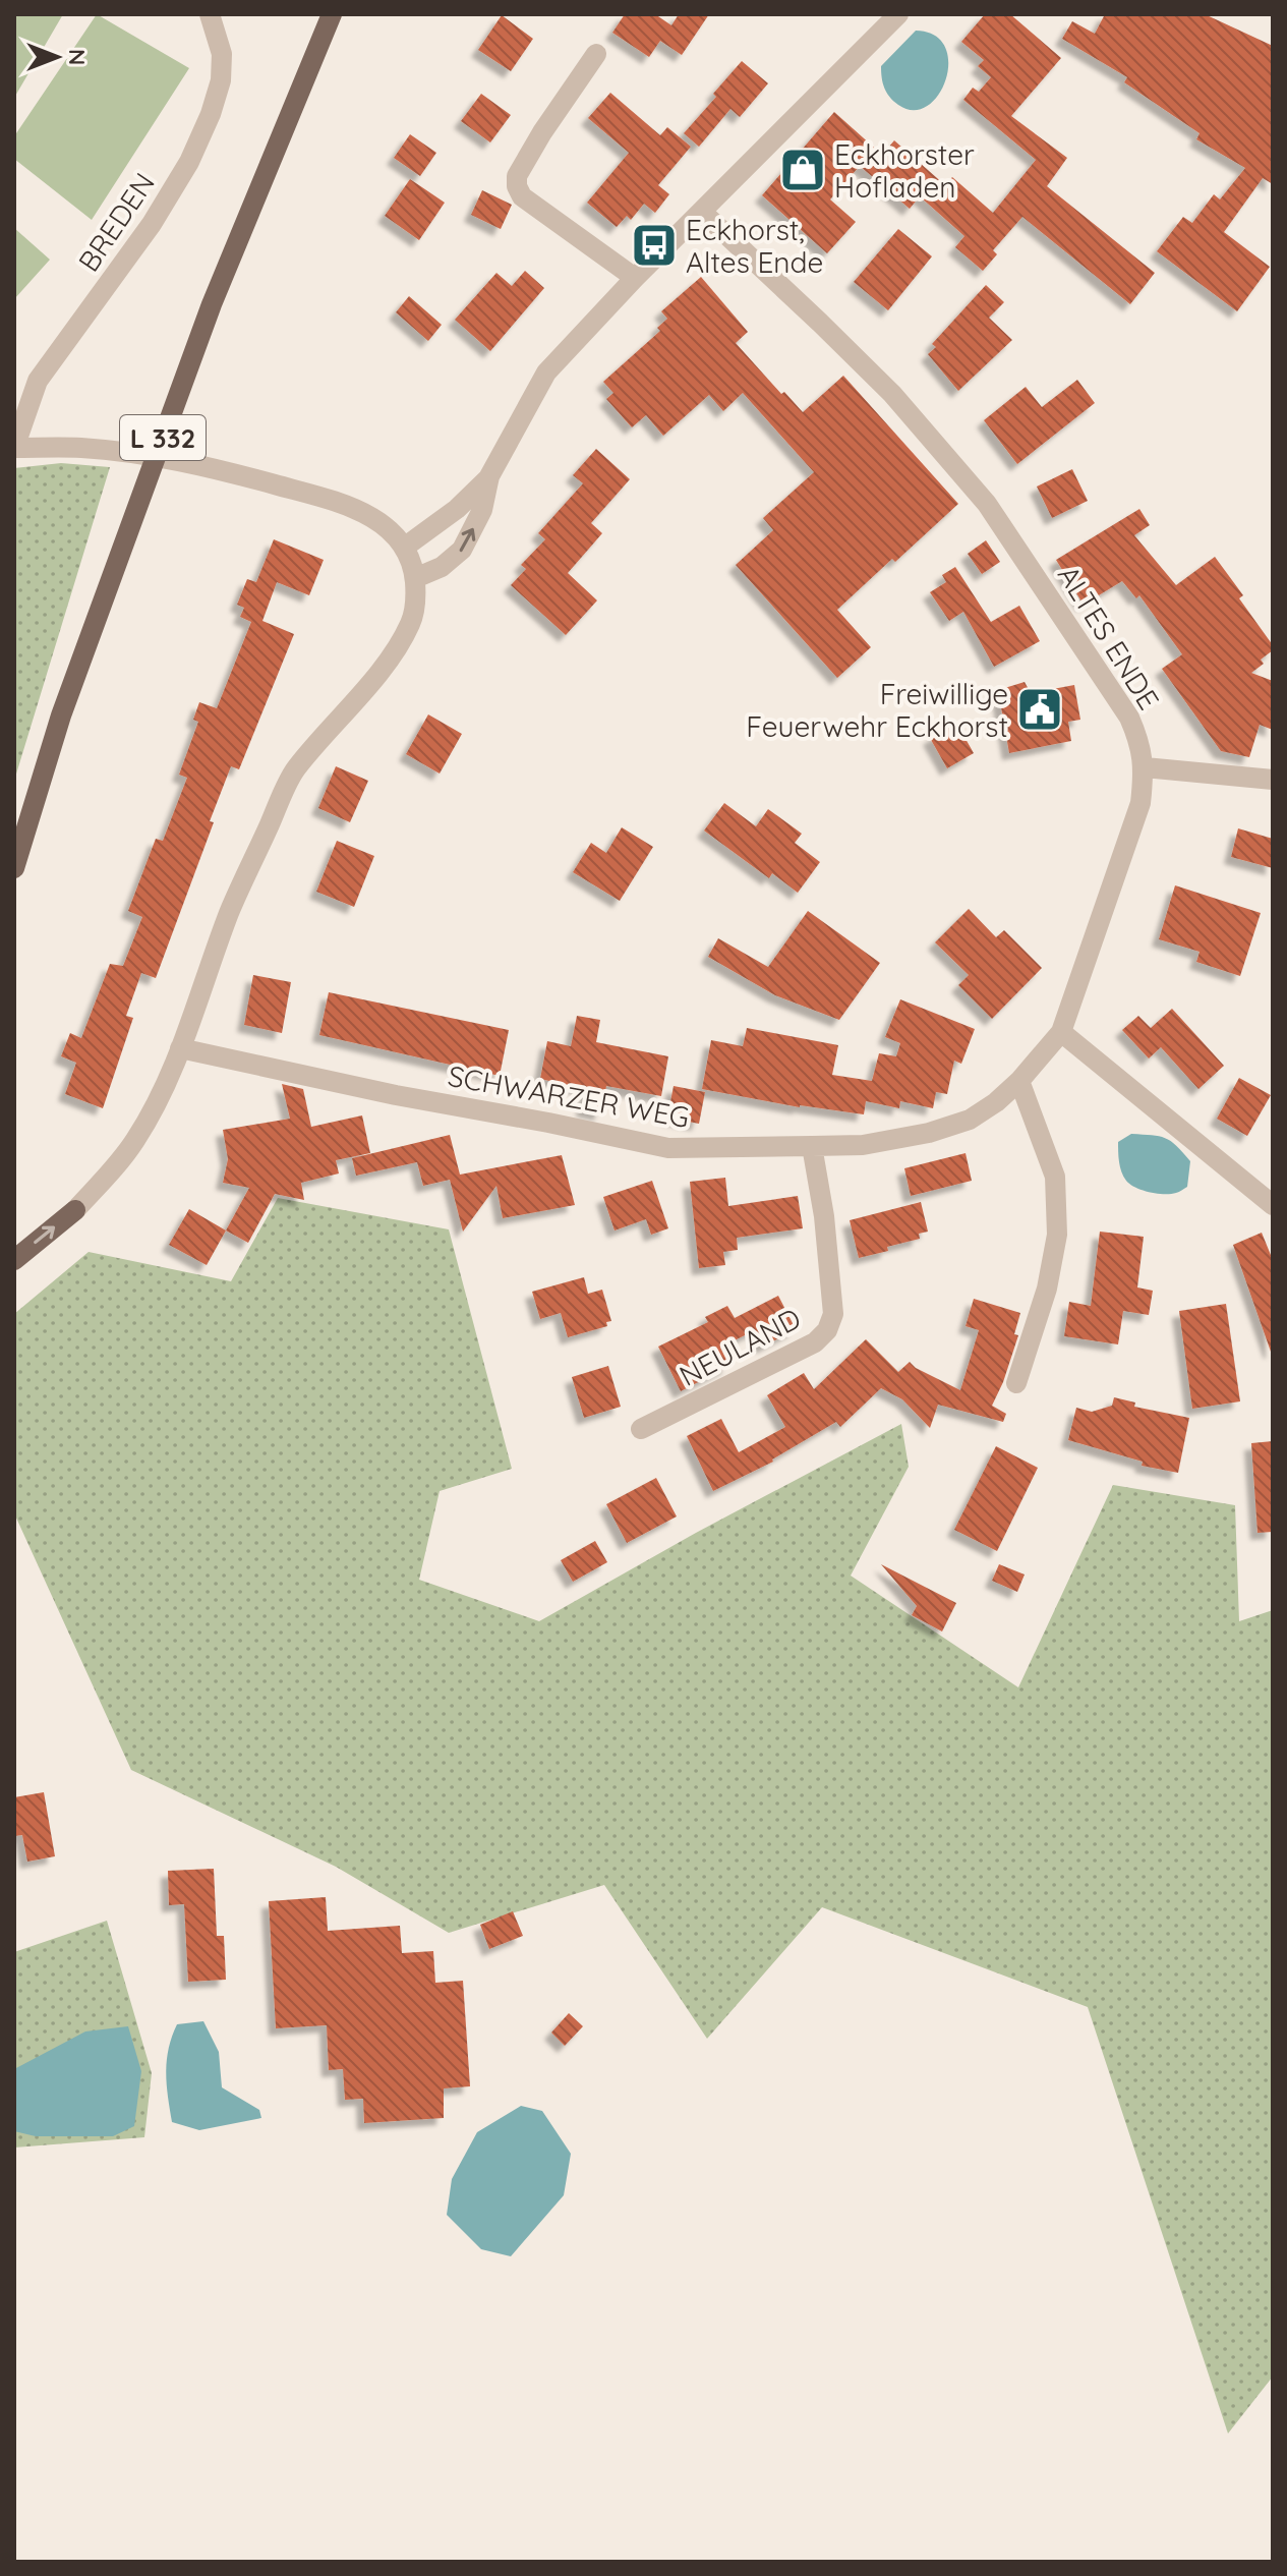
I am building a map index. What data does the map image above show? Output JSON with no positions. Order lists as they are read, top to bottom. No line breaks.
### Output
{"streets":{"main road":["L 332"],"street":["BREDEN","ALTES ENDE","SCHWARZER WEG","NEULAND"]},"crossings":[["ALTES ENDE","SCHWARZER WEG"],["SCHWARZER WEG","NEULAND"]],"places":{"shop":["Eckhorster Hofladen"],"bus stop":["Eckhorst, Altes Ende"],"public building":["Freiwillige Feuerwehr Eckhorst"]},"north":"right"}
